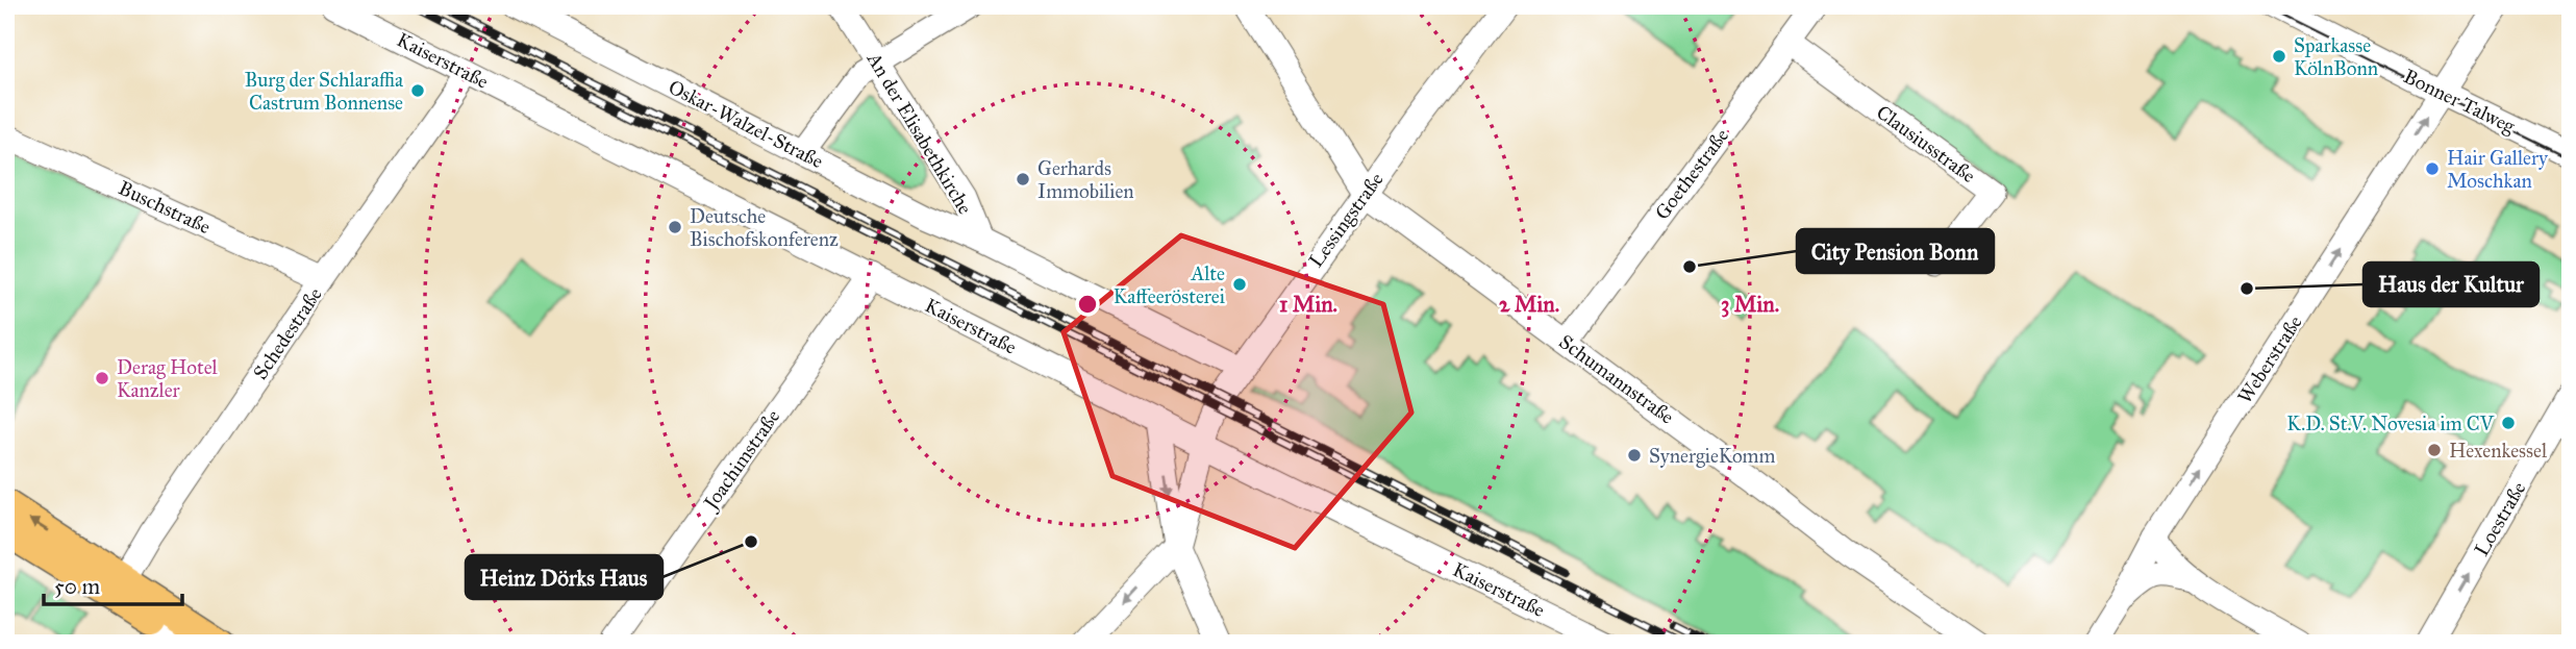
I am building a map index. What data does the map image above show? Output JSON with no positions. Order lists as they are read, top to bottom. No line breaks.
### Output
{"streets":{"street":["Kaiserstraße","Bonner Talweg","Oskar-Walzel-Straße","An der Elisabethkirche","Clausiusstraße","Goethestraße","Buschstraße","Lessingstraße","Schedestraße","Weberstraße","Schumannstraße","Joachimstraße","Loestraße"]},"crossings":[["Kaiserstraße","Lessingstraße"],["Kaiserstraße","Schedestraße"],["Kaiserstraße","Joachimstraße"],["Bonner Talweg","Weberstraße"],["Oskar-Walzel-Straße","An der Elisabethkirche"],["Clausiusstraße","Goethestraße"],["Goethestraße","Schumannstraße"],["Buschstraße","Schedestraße"],["Lessingstraße","Schumannstraße"]],"one_way":["Weberstraße","Loestraße"],"places":["Sparkasse KölnBonn","Burg der Schlaraffia Castrum Bonnense","Hair Gallery Moschkan","Gerhards Immobilien","Deutsche Bischofskonferenz","City Pension Bonn","Alte Kaffeerösterei","Haus der Kultur","Derag Hotel Kanzler","K.D. St.V. Novesia im CV","Hexenkessel","SynergieKomm","Heinz Dörks Haus"],"scale_bar":"50 m","rings":["1 Min.","2 Min.","3 Min."]}
